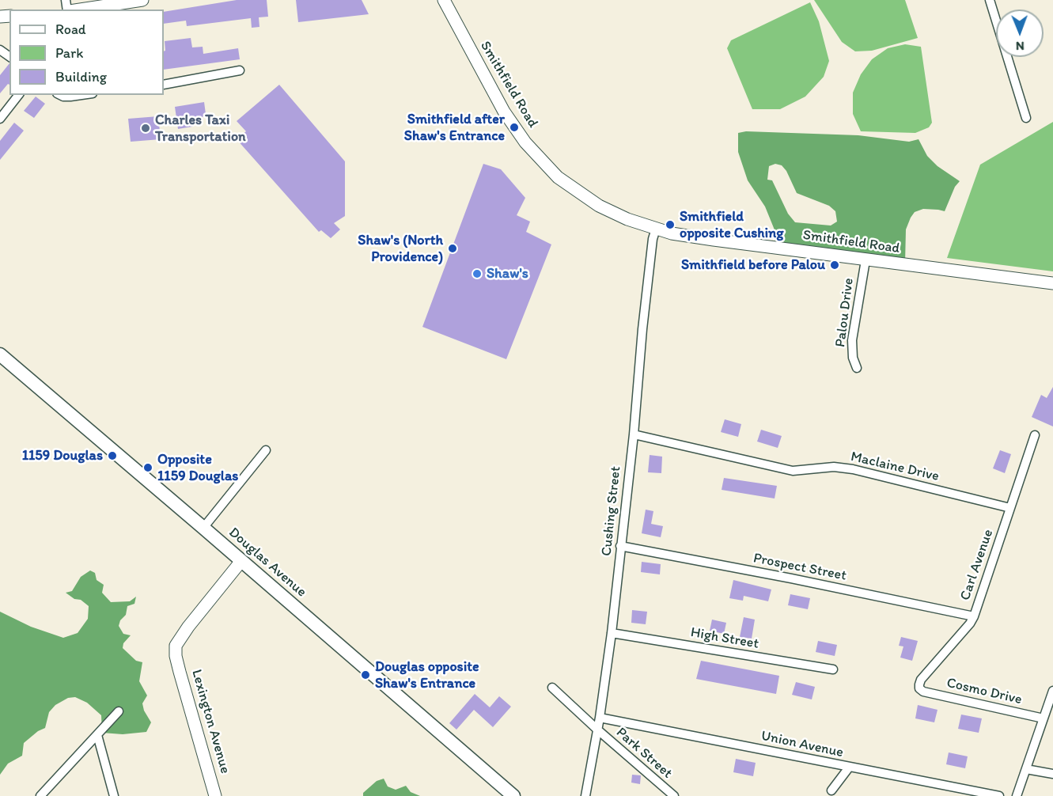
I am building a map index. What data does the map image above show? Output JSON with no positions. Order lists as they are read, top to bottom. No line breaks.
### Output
{"streets":{"main road":["Smithfield Road","Douglas Avenue","Lexington Avenue"],"street":["Palou Drive","Maclaine Drive","Cushing Street","Carl Avenue","Prospect Street","High Street","Cosmo Drive","Union Avenue","Park Street"]},"crossings":[["Smithfield Road","Palou Drive"],["Smithfield Road","Cushing Street"],["Maclaine Drive","Cushing Street"],["Maclaine Drive","Carl Avenue"],["Cushing Street","Prospect Street"],["Cushing Street","High Street"],["Cushing Street","Union Avenue"],["Cushing Street","Park Street"],["Douglas Avenue","Lexington Avenue"],["Carl Avenue","Prospect Street"],["Carl Avenue","Cosmo Drive"]],"places":["Smithfield after Shaw's Entrance","Charles Taxi Transportation","Smithfield opposite Cushing","Shaw's (North Providence)","Smithfield before Palou","Shaw's","1159 Douglas","Opposite 1159 Douglas","Douglas opposite Shaw's Entrance"],"legend":["Road","Park","Building"],"north":"bottom"}
